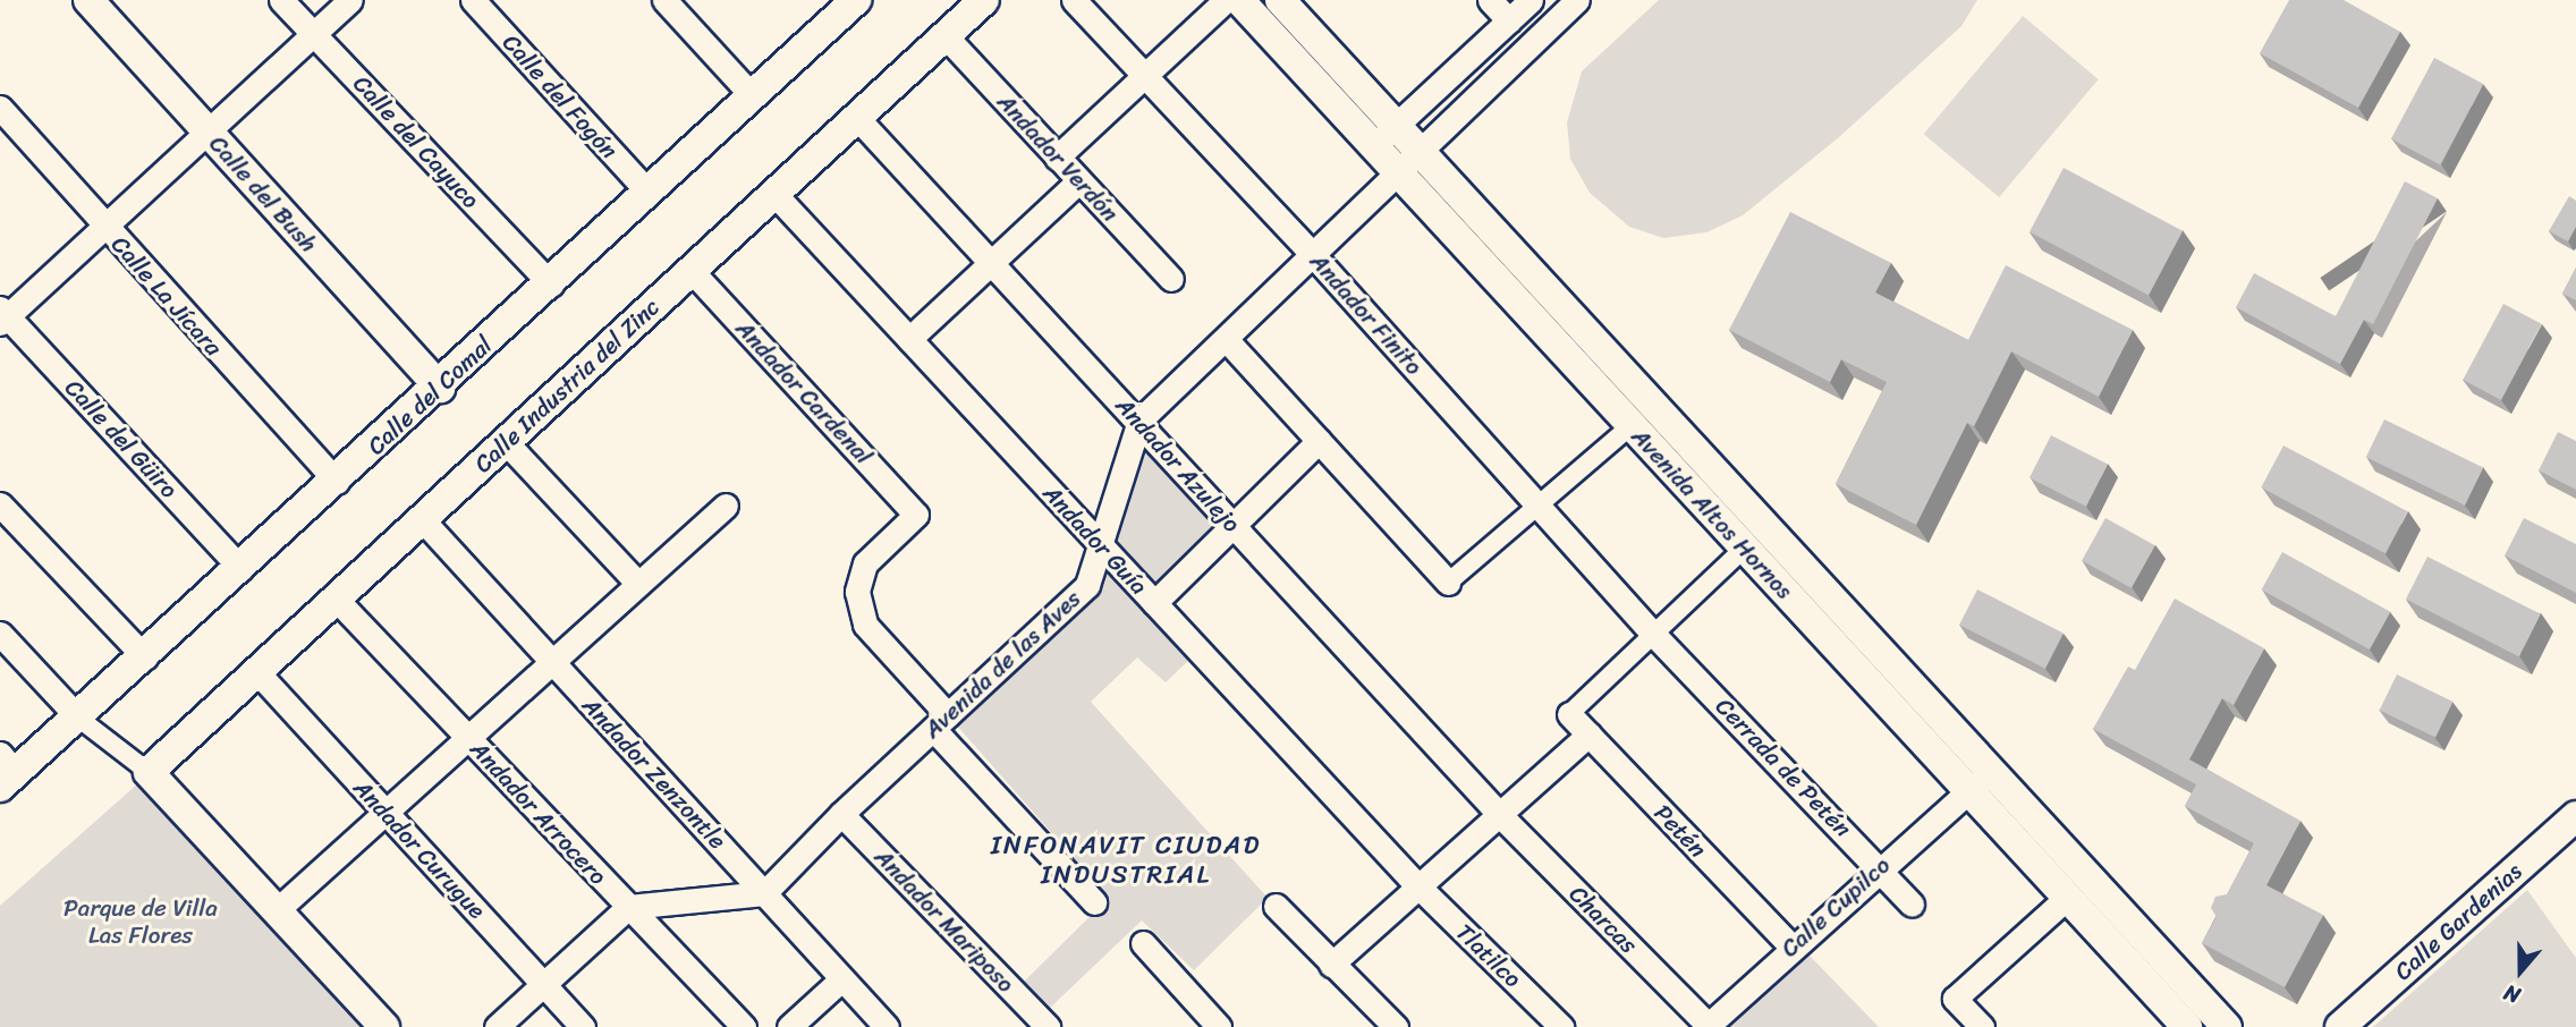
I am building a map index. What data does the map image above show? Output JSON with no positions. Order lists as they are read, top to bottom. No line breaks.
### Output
{"streets":{"street":["Calle del Fogón","Calle del Cayuco","Andador Verdón","Calle del Bush","Calle La Jícara","Andador Finito","Calle Industria del Zinc","Andador Cardenal","Calle del Comal","Calle del Güiro","Andador Azulejo","Avenida Altos Hornos","Andador Guía","Avenida de las Aves","Cerrada de Petén","Andador Zenzontle","Andador Arrocero","Petén","Andador Curugue","Calle Cupilco","Charcas","Andador Mariposo","Calle Gardenias","Tlatilco"]},"crossings":[["Calle del Fogón","Calle del Comal"],["Calle del Cayuco","Calle del Comal"],["Andador Verdón","Calle Industria del Zinc"],["Calle del Bush","Calle del Comal"],["Calle La Jícara","Calle del Comal"],["Andador Finito","Avenida de las Aves"],["Andador Finito","Cerrada de Petén"],["Calle Industria del Zinc","Andador Cardenal"],["Calle Industria del Zinc","Andador Azulejo"],["Calle Industria del Zinc","Andador Guía"],["Calle Industria del Zinc","Andador Zenzontle"],["Calle Industria del Zinc","Andador Arrocero"],["Calle Industria del Zinc","Andador Curugue"],["Andador Cardenal","Avenida de las Aves"],["Calle del Comal","Calle del Güiro"],["Andador Azulejo","Avenida de las Aves"],["Andador Azulejo","Charcas"],["Avenida Altos Hornos","Avenida de las Aves"],["Avenida Altos Hornos","Calle Cupilco"],["Andador Guía","Avenida de las Aves"],["Andador Guía","Tlatilco"],["Avenida de las Aves","Andador Zenzontle"],["Avenida de las Aves","Andador Mariposo"],["Cerrada de Petén","Calle Cupilco"],["Petén","Calle Cupilco"],["Calle Cupilco","Charcas"]],"districts":["INFONAVIT CIUDAD INDUSTRIAL"],"parks":["Parque de Villa Las Flores"],"north":"bottom"}
